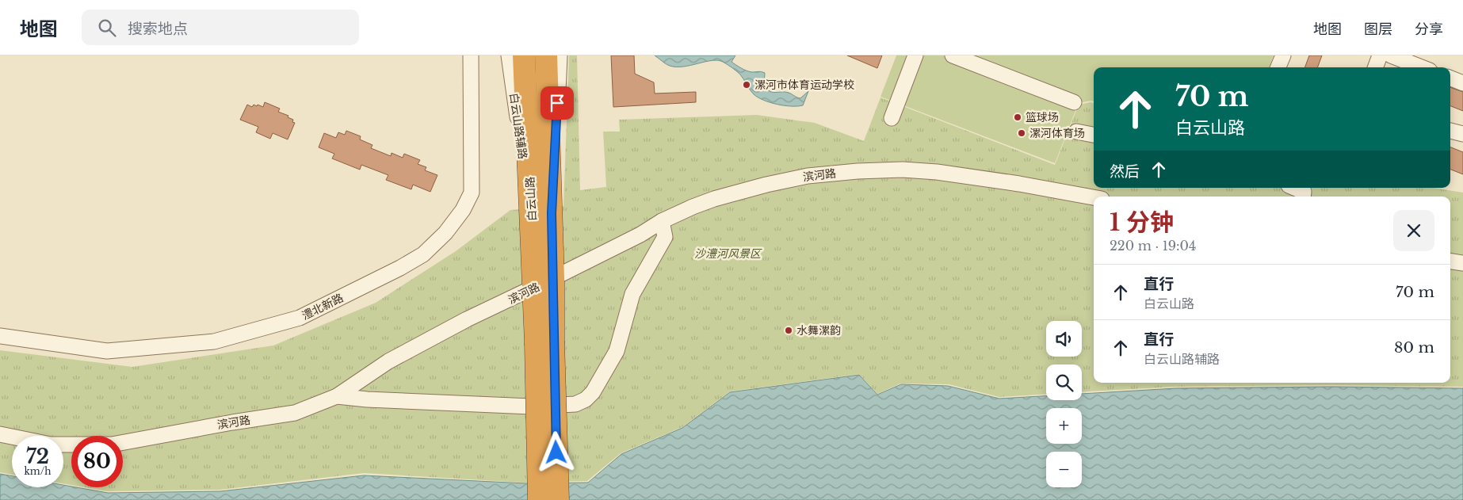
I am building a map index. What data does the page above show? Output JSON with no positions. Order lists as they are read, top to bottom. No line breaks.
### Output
{"streets":{"highway":["白云山路"],"street":["白云山路辅路","滨河路","澧北新路"]},"crossings":[["白云山路辅路","白云山路"],["滨河路","白云山路"]],"parks":["沙澧河风景区"],"places":["漯河市体育运动学校","篮球场","漯河体育场","水舞漯韵"],"page":{"header":"地图","search":"搜索地点","nav":["地图","图层","分享"],"turn":["70 m","白云山路"],"then":"然后","heading":["1 分钟","220 m · 19:04"],"list":[{"name":"直行","note":"白云山路","value":"70 m"},{"name":"直行","note":"白云山路辅路","value":"80 m"}],"map_buttons":["+","−"],"speed":"72 km/h","limit":"80"}}
